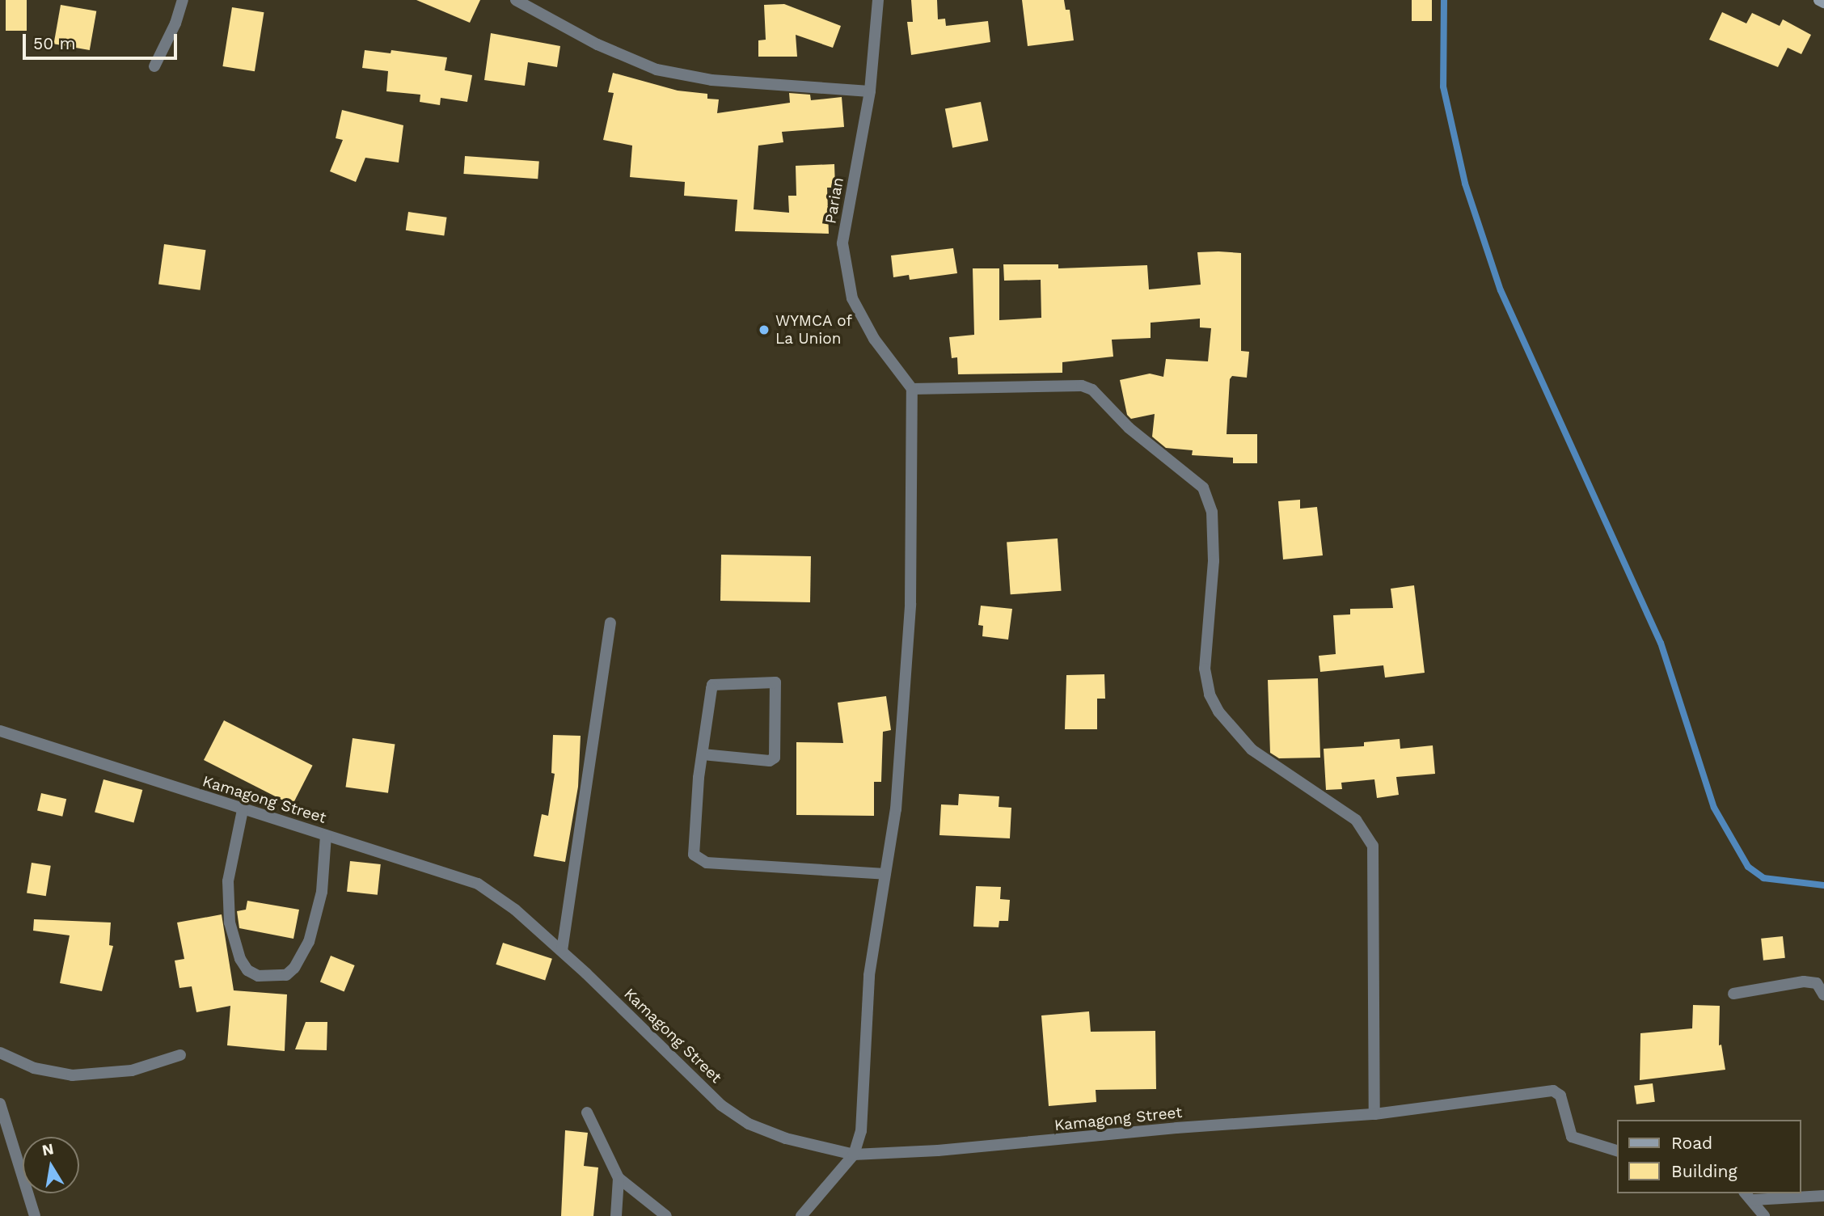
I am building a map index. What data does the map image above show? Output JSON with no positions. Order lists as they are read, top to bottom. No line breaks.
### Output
{"streets":{"street":["Parian","Kamagong Street"]},"places":["WYMCA of La Union"],"legend":["Road","Building"],"scale_bar":"50 m","north":"top"}
